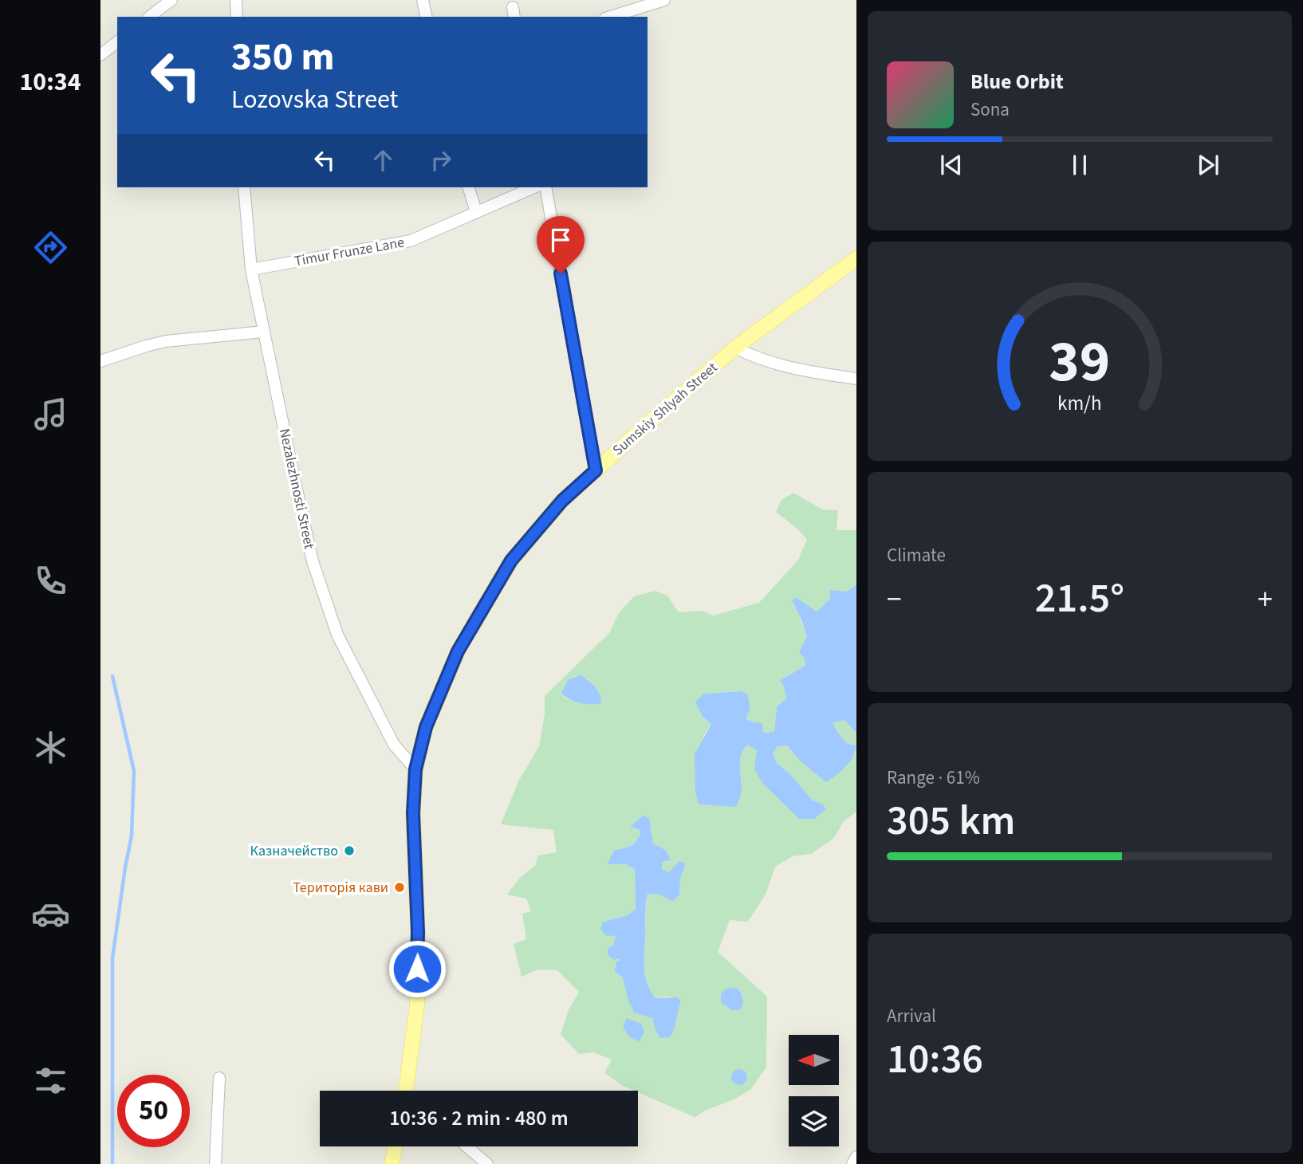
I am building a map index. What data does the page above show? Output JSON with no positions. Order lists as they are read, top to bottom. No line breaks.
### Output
{"streets":{"main road":["Sumskiy Shlyah Street"],"street":["Timur Frunze Lane","Nezalezhnosti Street"]},"crossings":[["Timur Frunze Lane","Nezalezhnosti Street"],["Sumskiy Shlyah Street","Nezalezhnosti Street"]],"places":["Казначейство","Територія кави"],"north":"left","page":{"tabs":"10:34","turn":["350 m","Lozovska Street"],"song":["Blue Orbit","Sona"],"tile":["Climate",["Range · 61%","305 km"],["Arrival","10:36"]],"heat":["−","21.5°","+"],"limit":"50","trip":"10:36 · 2 min · 480 m","gauge":["39","km/h"]}}
